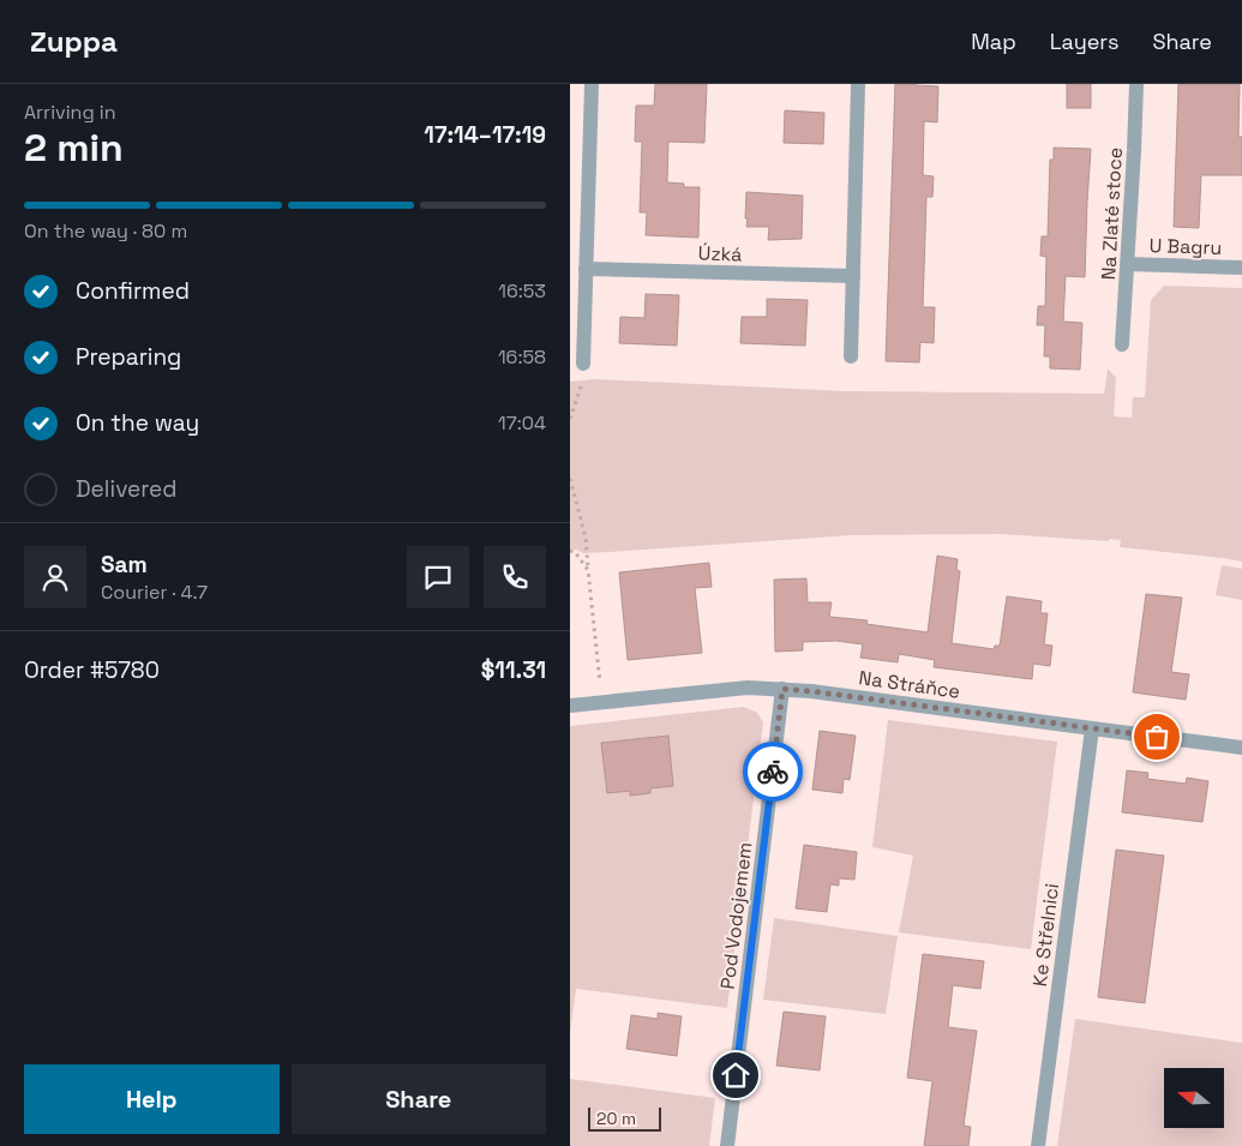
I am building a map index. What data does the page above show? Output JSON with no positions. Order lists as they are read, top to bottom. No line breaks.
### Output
{"streets":{"street":["Na Zlaté stoce","U Bagru","Úzká","Na Stráňce","Pod Vodojemem","Ke Střelnici"]},"crossings":[["Na Zlaté stoce","U Bagru"],["Na Stráňce","Pod Vodojemem"],["Na Stráňce","Ke Střelnici"]],"scale_bar":"20 m","north":"left","page":{"header":"Zuppa","nav":["Map","Layers","Share"],"heading":["2 min","Arriving in","17:14–17:19"],"panel":["Sam","Courier · 4.7","Order #5780","$11.31"],"bar":"On the way · 80 m","list":[["Confirmed","16:53"],["Preparing","16:58"],["On the way","17:04"],"Delivered"],"buttons":["Help","Share"],"scale":"20 m"}}
